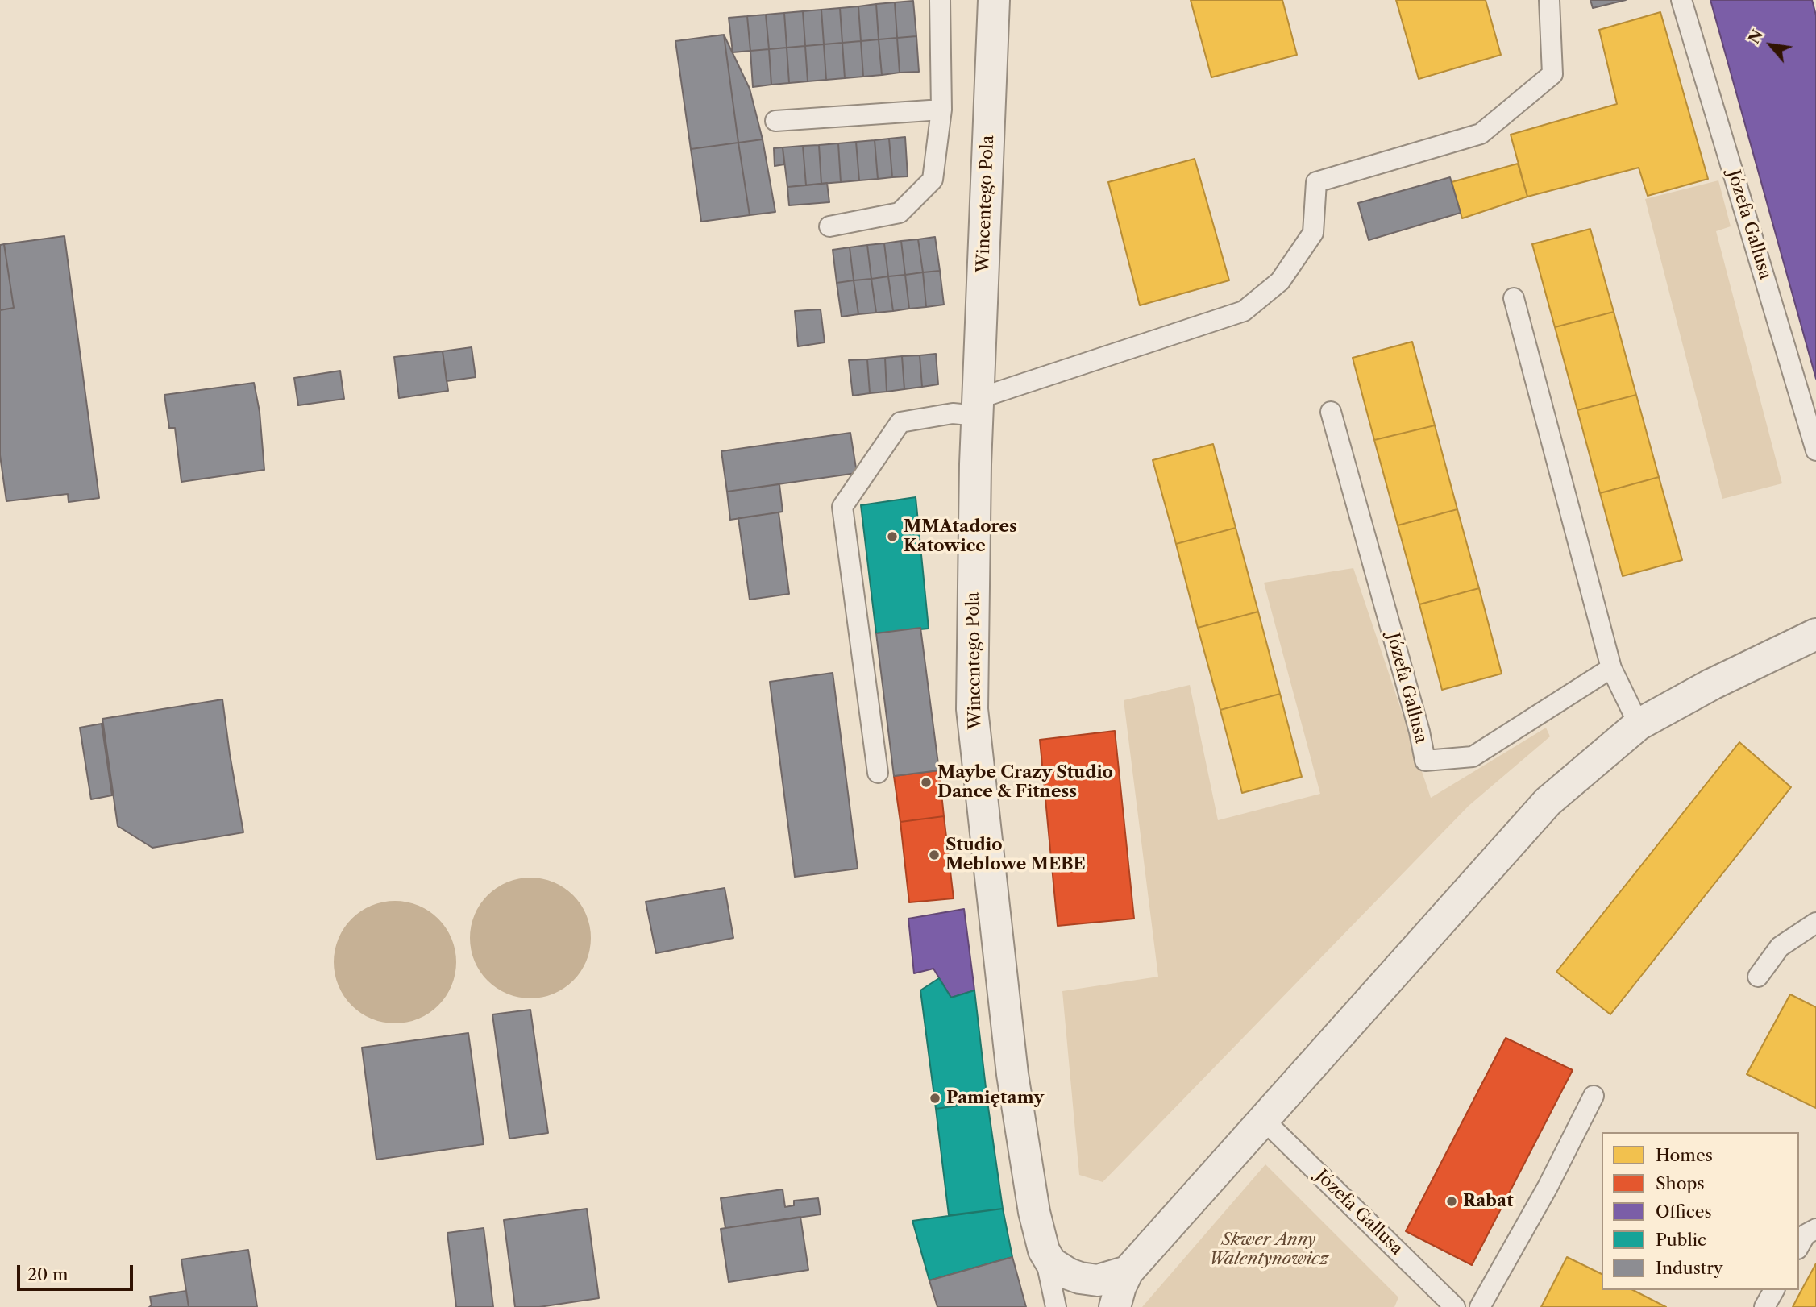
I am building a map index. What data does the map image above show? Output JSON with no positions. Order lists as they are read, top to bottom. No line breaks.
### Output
{"streets":{"street":["Wincentego Pola"],"lane":["Józefa Gallusa"]},"parks":["Skwer Anny Walentynowicz"],"places":["MMAtadores Katowice","Maybe Crazy Studio Dance & Fitness","Studio Meblowe MEBE","Pamiętamy","Rabat"],"legend":["Homes","Shops","Offices","Public","Industry"],"scale_bar":"20 m","north":"top left"}
